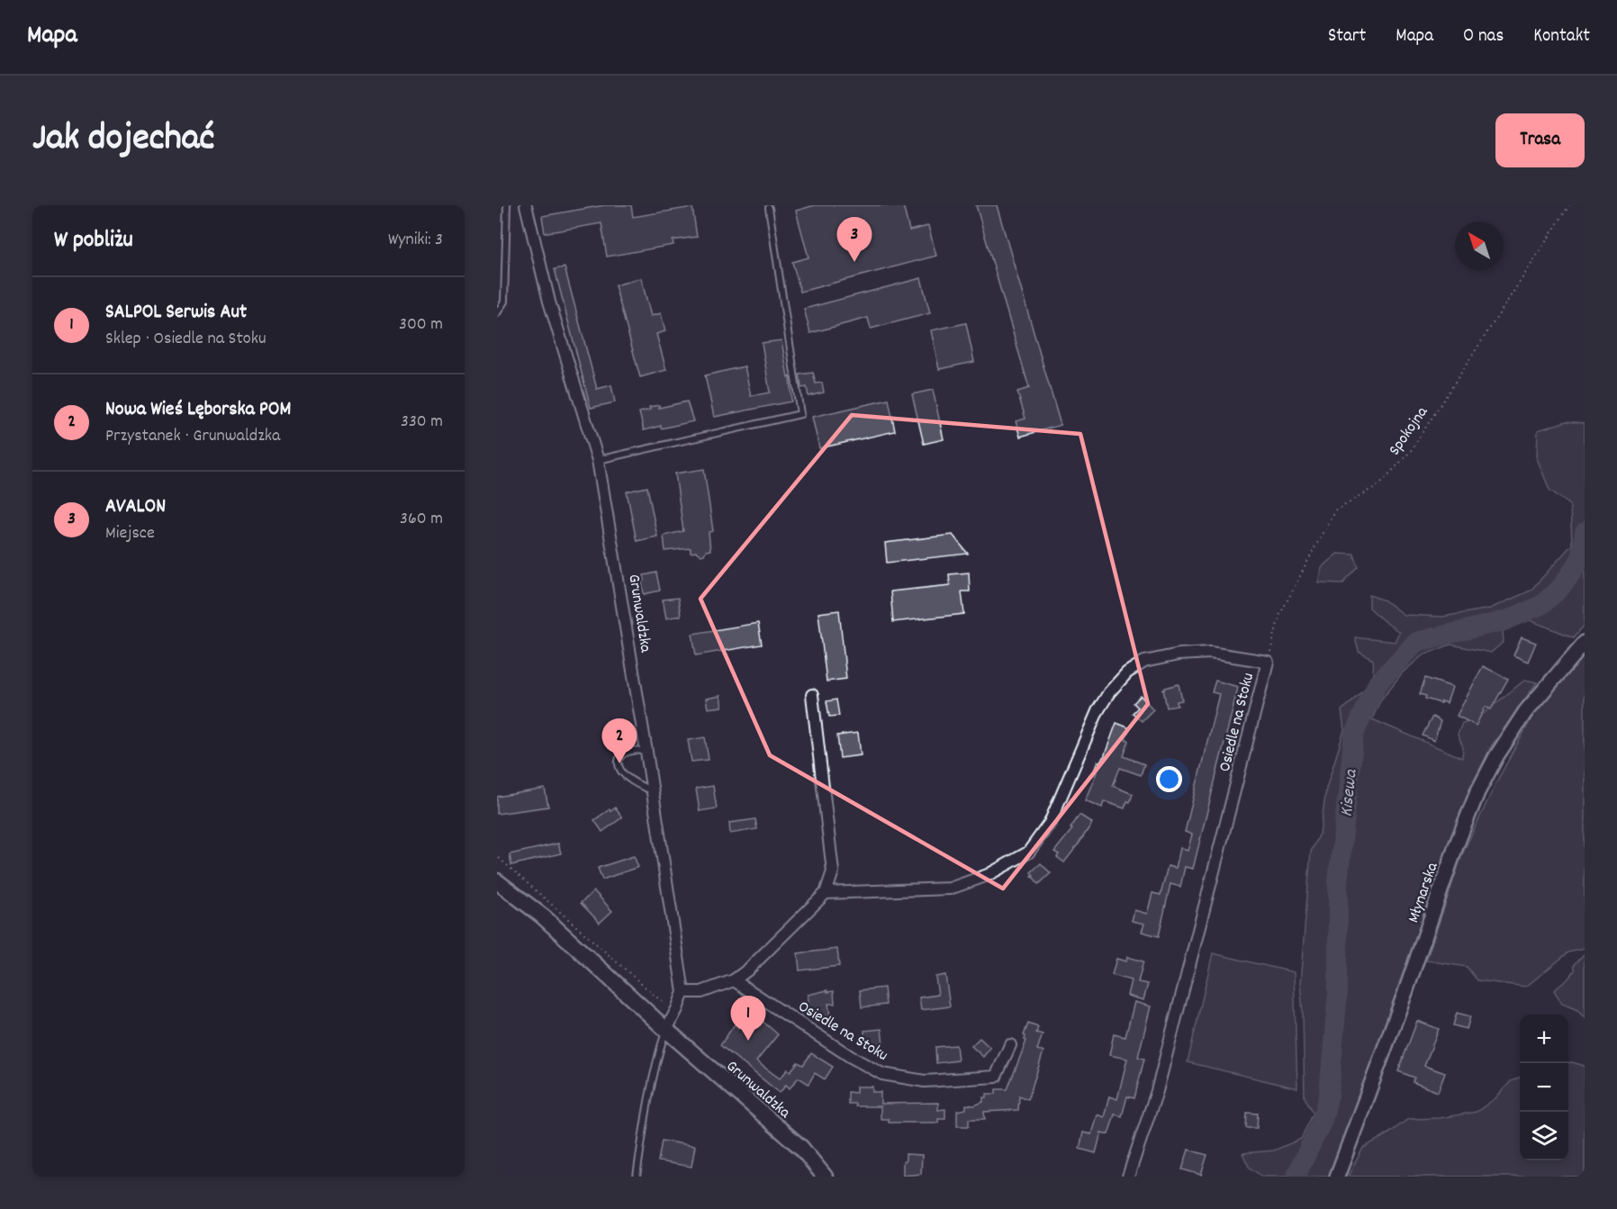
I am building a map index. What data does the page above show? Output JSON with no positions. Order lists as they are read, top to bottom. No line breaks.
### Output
{"streets":{"main road":["Grunwaldzka"],"street":["Osiedle na Stoku","Młynarska"],"path":["Spokojna"]},"crossings":[["Spokojna","Osiedle na Stoku"]],"water":["Kisewa"],"north":"top left","page":{"header":"Mapa","nav":["Start","Mapa","O nas","Kontakt"],"title":"Jak dojechać","buttons":"Trasa","heading":["W pobliżu","Wyniki: 3"],"pins":["3","2","1"],"list":[{"mark":"1","name":"SALPOL Serwis Aut","note":"Sklep · Osiedle na Stoku","value":"300 m"},{"mark":"2","name":"Nowa Wieś Lęborska POM","note":"Przystanek · Grunwaldzka","value":"330 m"},{"mark":"3","name":"AVALON","note":"Miejsce","value":"360 m"}],"map_buttons":["+","−"]}}
